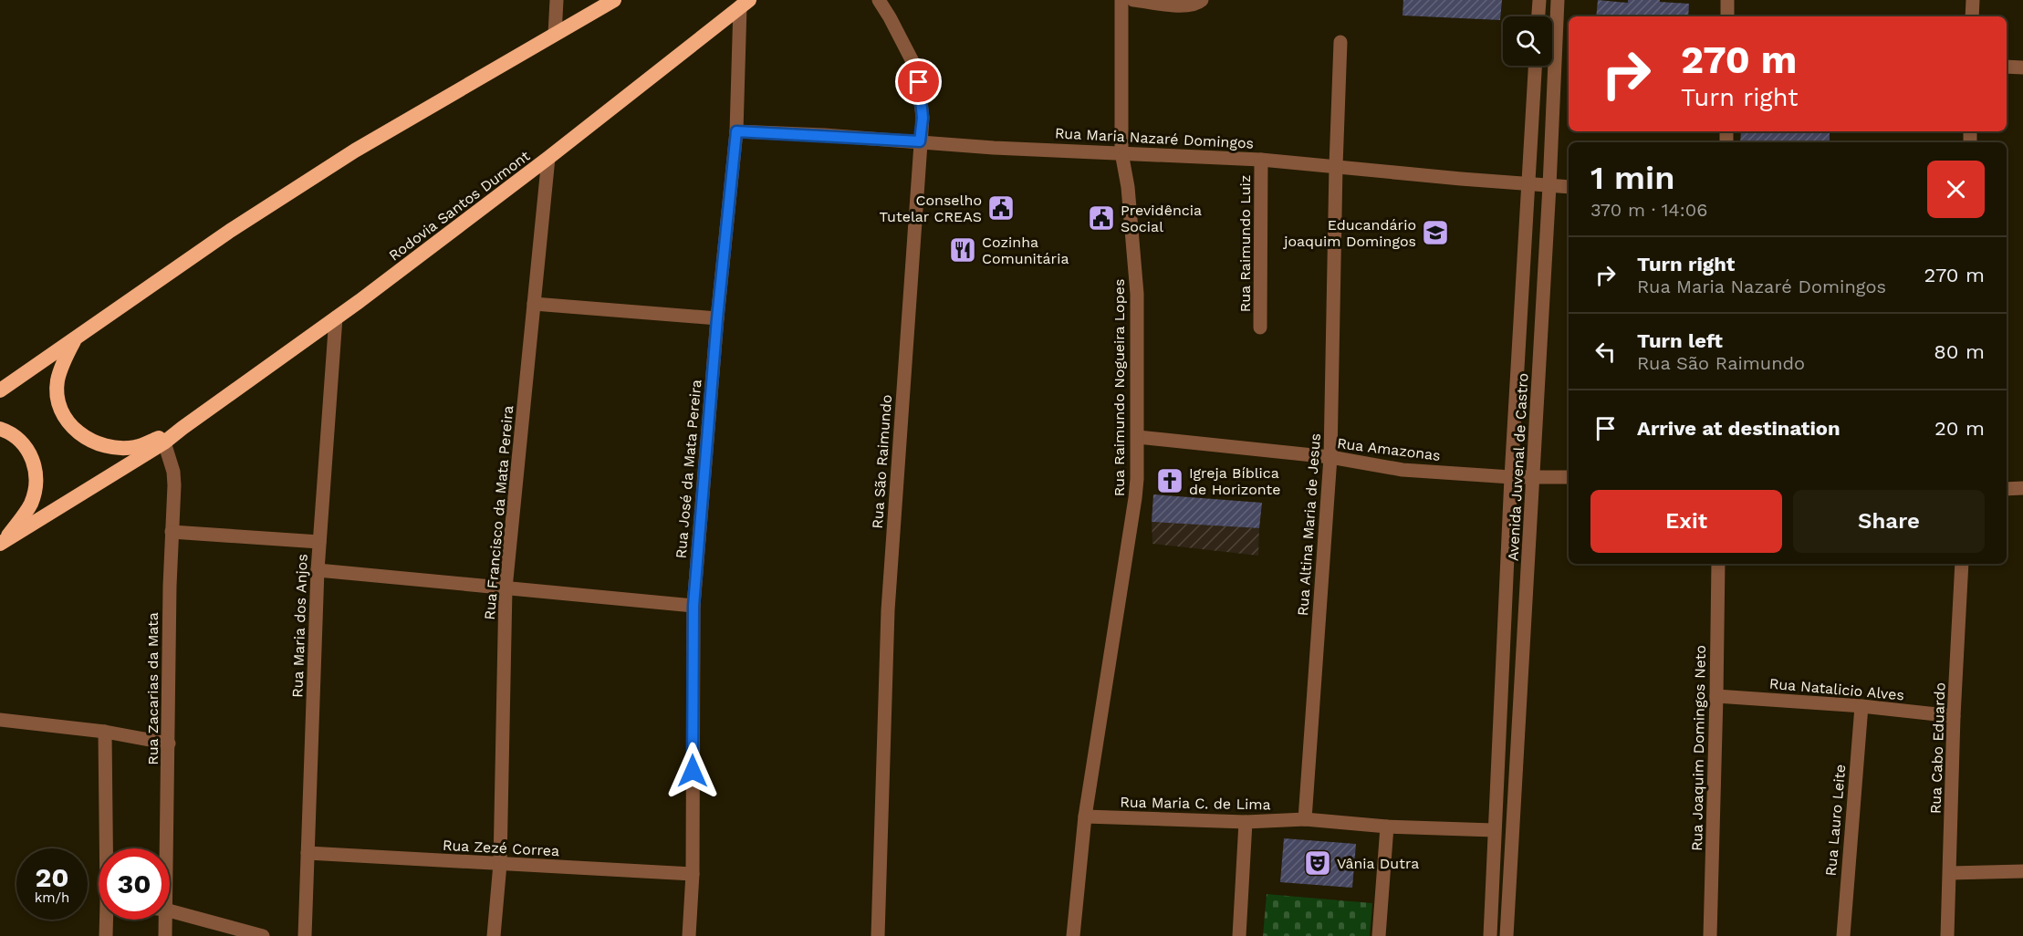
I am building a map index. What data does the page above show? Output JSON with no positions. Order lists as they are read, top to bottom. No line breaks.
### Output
{"streets":{"highway":["Rodovia Santos Dumont"],"street":["Rua Maria Nazaré Domingos","Rua Raimundo Luiz","Rua Raimundo Nogueira Lopes","Rua Amazonas","Rua São Raimundo","Avenida Juvenal de Castro","Rua José da Mata Pereira","Rua Francisco da Mata Pereira","Rua Altina Maria de Jesus","Rua Maria dos Anjos","Rua Zacarias da Mata","Rua Natalicio Alves","Rua Joaquim Domingos Neto","Rua Cabo Eduardo","Rua Maria C. de Lima","Rua Lauro Leite","Rua Zezé Correa"]},"crossings":[["Rua Maria Nazaré Domingos","Rua Raimundo Luiz"],["Rua Maria Nazaré Domingos","Rua Raimundo Nogueira Lopes"],["Rua Maria Nazaré Domingos","Rua São Raimundo"],["Rua Maria Nazaré Domingos","Avenida Juvenal de Castro"],["Rua Maria Nazaré Domingos","Rua José da Mata Pereira"],["Rua Maria Nazaré Domingos","Rua Altina Maria de Jesus"],["Rodovia Santos Dumont","Rua José da Mata Pereira"],["Rodovia Santos Dumont","Rua Francisco da Mata Pereira"],["Rodovia Santos Dumont","Rua Maria dos Anjos"],["Rua Raimundo Nogueira Lopes","Rua Amazonas"],["Rua Raimundo Nogueira Lopes","Rua Maria C. de Lima"],["Rua Amazonas","Avenida Juvenal de Castro"],["Rua Amazonas","Rua Altina Maria de Jesus"],["Rua José da Mata Pereira","Rua Zezé Correa"],["Rua Francisco da Mata Pereira","Rua Zezé Correa"],["Rua Altina Maria de Jesus","Rua Maria C. de Lima"],["Rua Maria dos Anjos","Rua Zezé Correa"],["Rua Natalicio Alves","Rua Joaquim Domingos Neto"],["Rua Natalicio Alves","Rua Cabo Eduardo"],["Rua Natalicio Alves","Rua Lauro Leite"]],"places":{"public building":["Conselho Tutelar CREAS","Previdência Social"],"school or university":["Educandário joaquim Domingos"],"restaurant":["Cozinha Comunitária"],"church":["Igreja Bíblica de Horizonte"],"theatre":["Vânia Dutra"]},"page":{"turn":["270 m","Turn right"],"heading":["1 min","370 m · 14:06"],"list":[{"name":"Turn right","note":"Rua Maria Nazaré Domingos","value":"270 m"},{"name":"Turn left","note":"Rua São Raimundo","value":"80 m"},{"name":"Arrive at destination","value":"20 m"}],"buttons":["Exit","Share"],"speed":"20 km/h","limit":"30"}}
